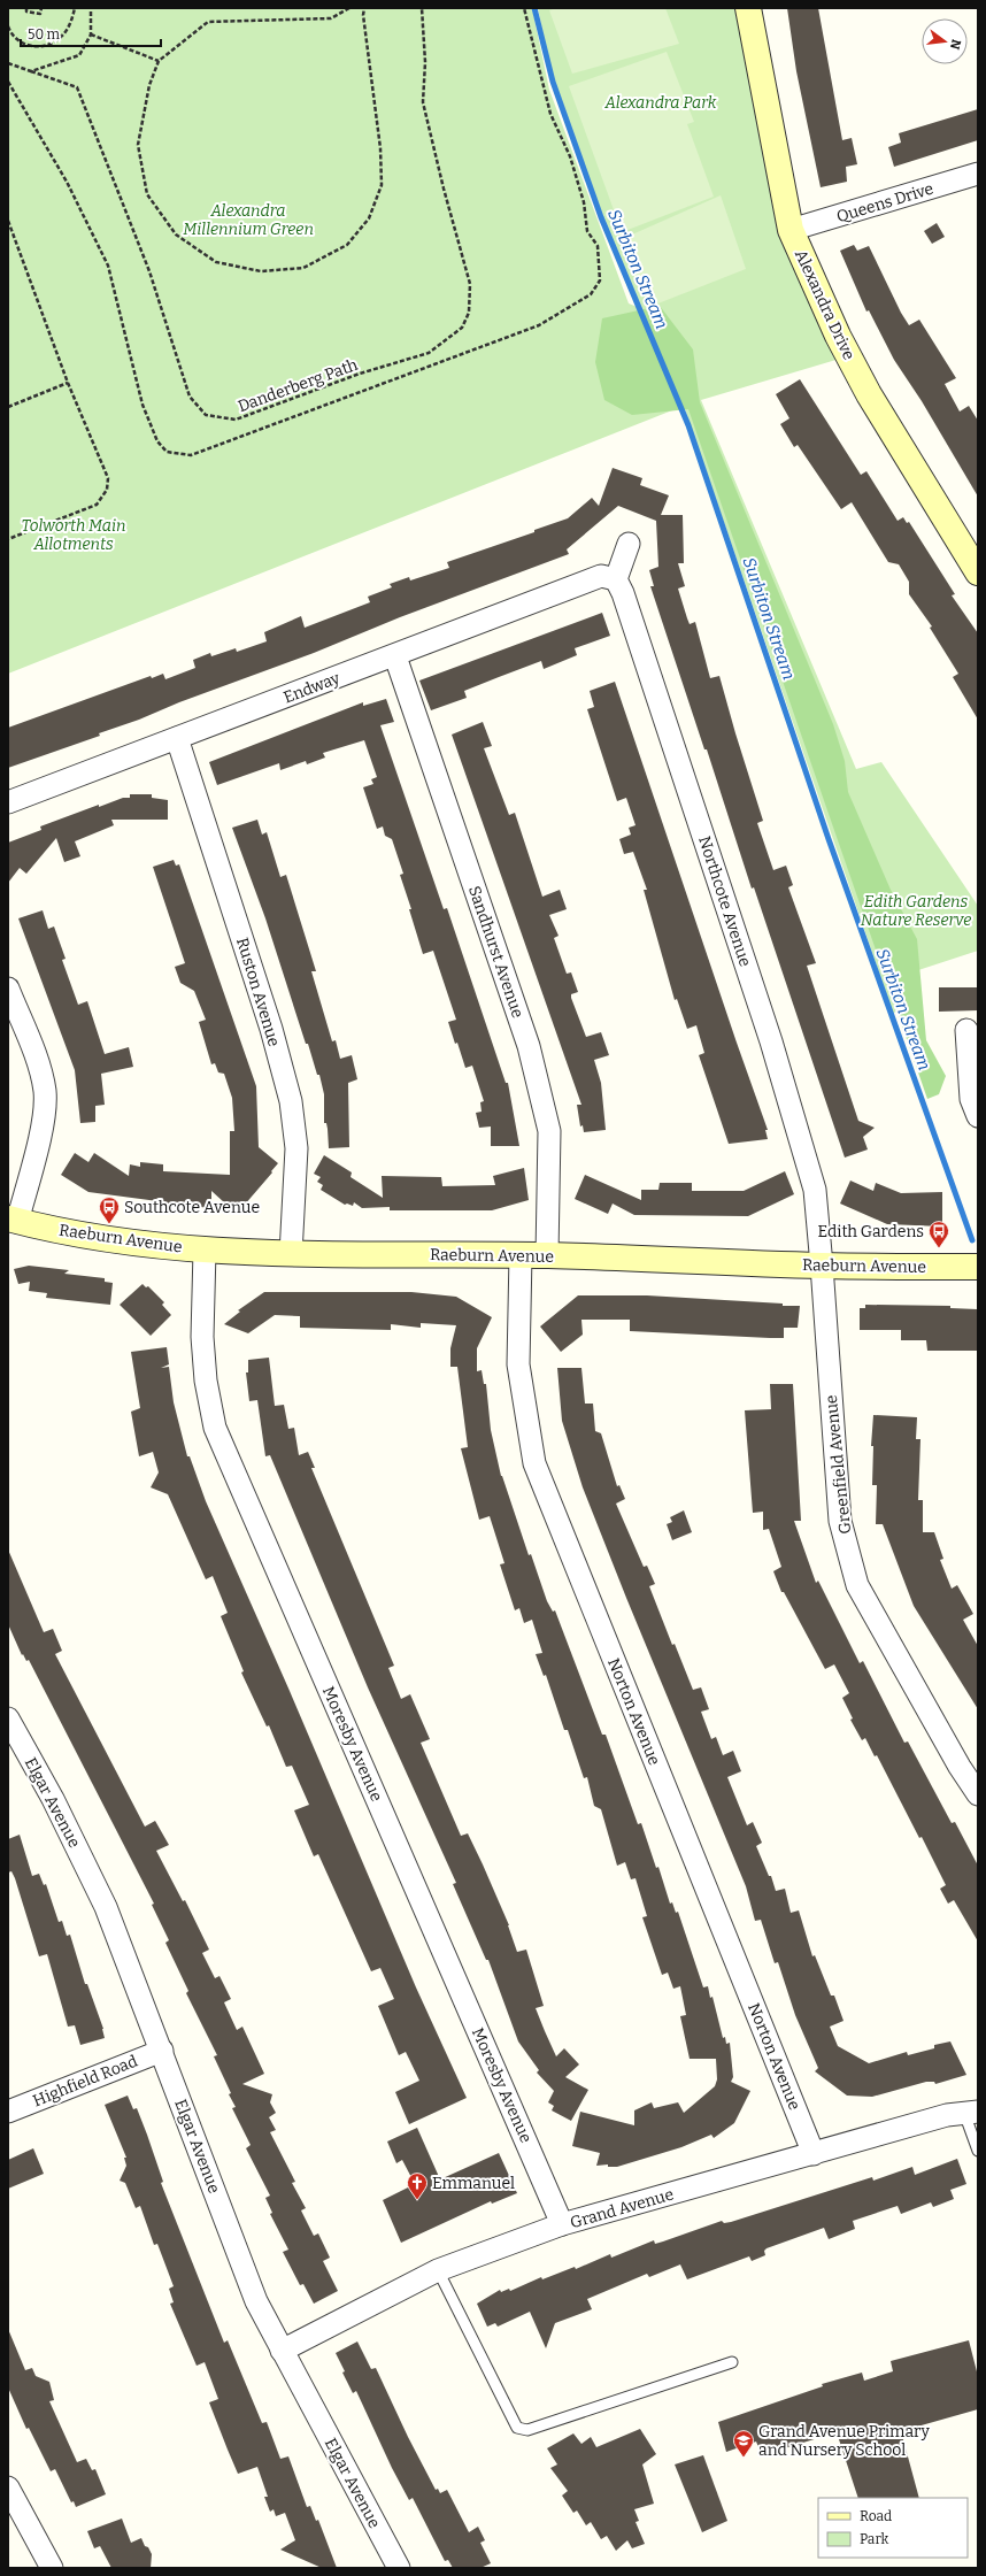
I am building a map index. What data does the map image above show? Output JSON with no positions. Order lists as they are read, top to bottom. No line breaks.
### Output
{"streets":{"street":["Queens Drive","Alexandra Drive","Endway","Northcote Avenue","Sandhurst Avenue","Ruston Avenue","Raeburn Avenue","Greenfield Avenue","Norton Avenue","Moresby Avenue","Elgar Avenue","Highfield Road","Grand Avenue"],"path":["Danderberg Path"]},"crossings":[["Queens Drive","Alexandra Drive"],["Endway","Northcote Avenue"],["Endway","Sandhurst Avenue"],["Endway","Ruston Avenue"],["Northcote Avenue","Raeburn Avenue"],["Northcote Avenue","Greenfield Avenue"],["Sandhurst Avenue","Raeburn Avenue"],["Ruston Avenue","Raeburn Avenue"],["Raeburn Avenue","Greenfield Avenue"],["Raeburn Avenue","Norton Avenue"],["Raeburn Avenue","Moresby Avenue"],["Norton Avenue","Grand Avenue"],["Moresby Avenue","Grand Avenue"],["Elgar Avenue","Highfield Road"],["Elgar Avenue","Grand Avenue"]],"water":["Surbiton Stream"],"parks":["Alexandra Park","Alexandra Millennium Green","Tolworth Main Allotments","Edith Gardens Nature Reserve"],"places":{"bus stop":["Southcote Avenue","Edith Gardens"],"church":["Emmanuel"],"school or university":["Grand Avenue Primary and Nursery School"]},"legend":["Road","Park"],"scale_bar":"50 m","north":"right"}
